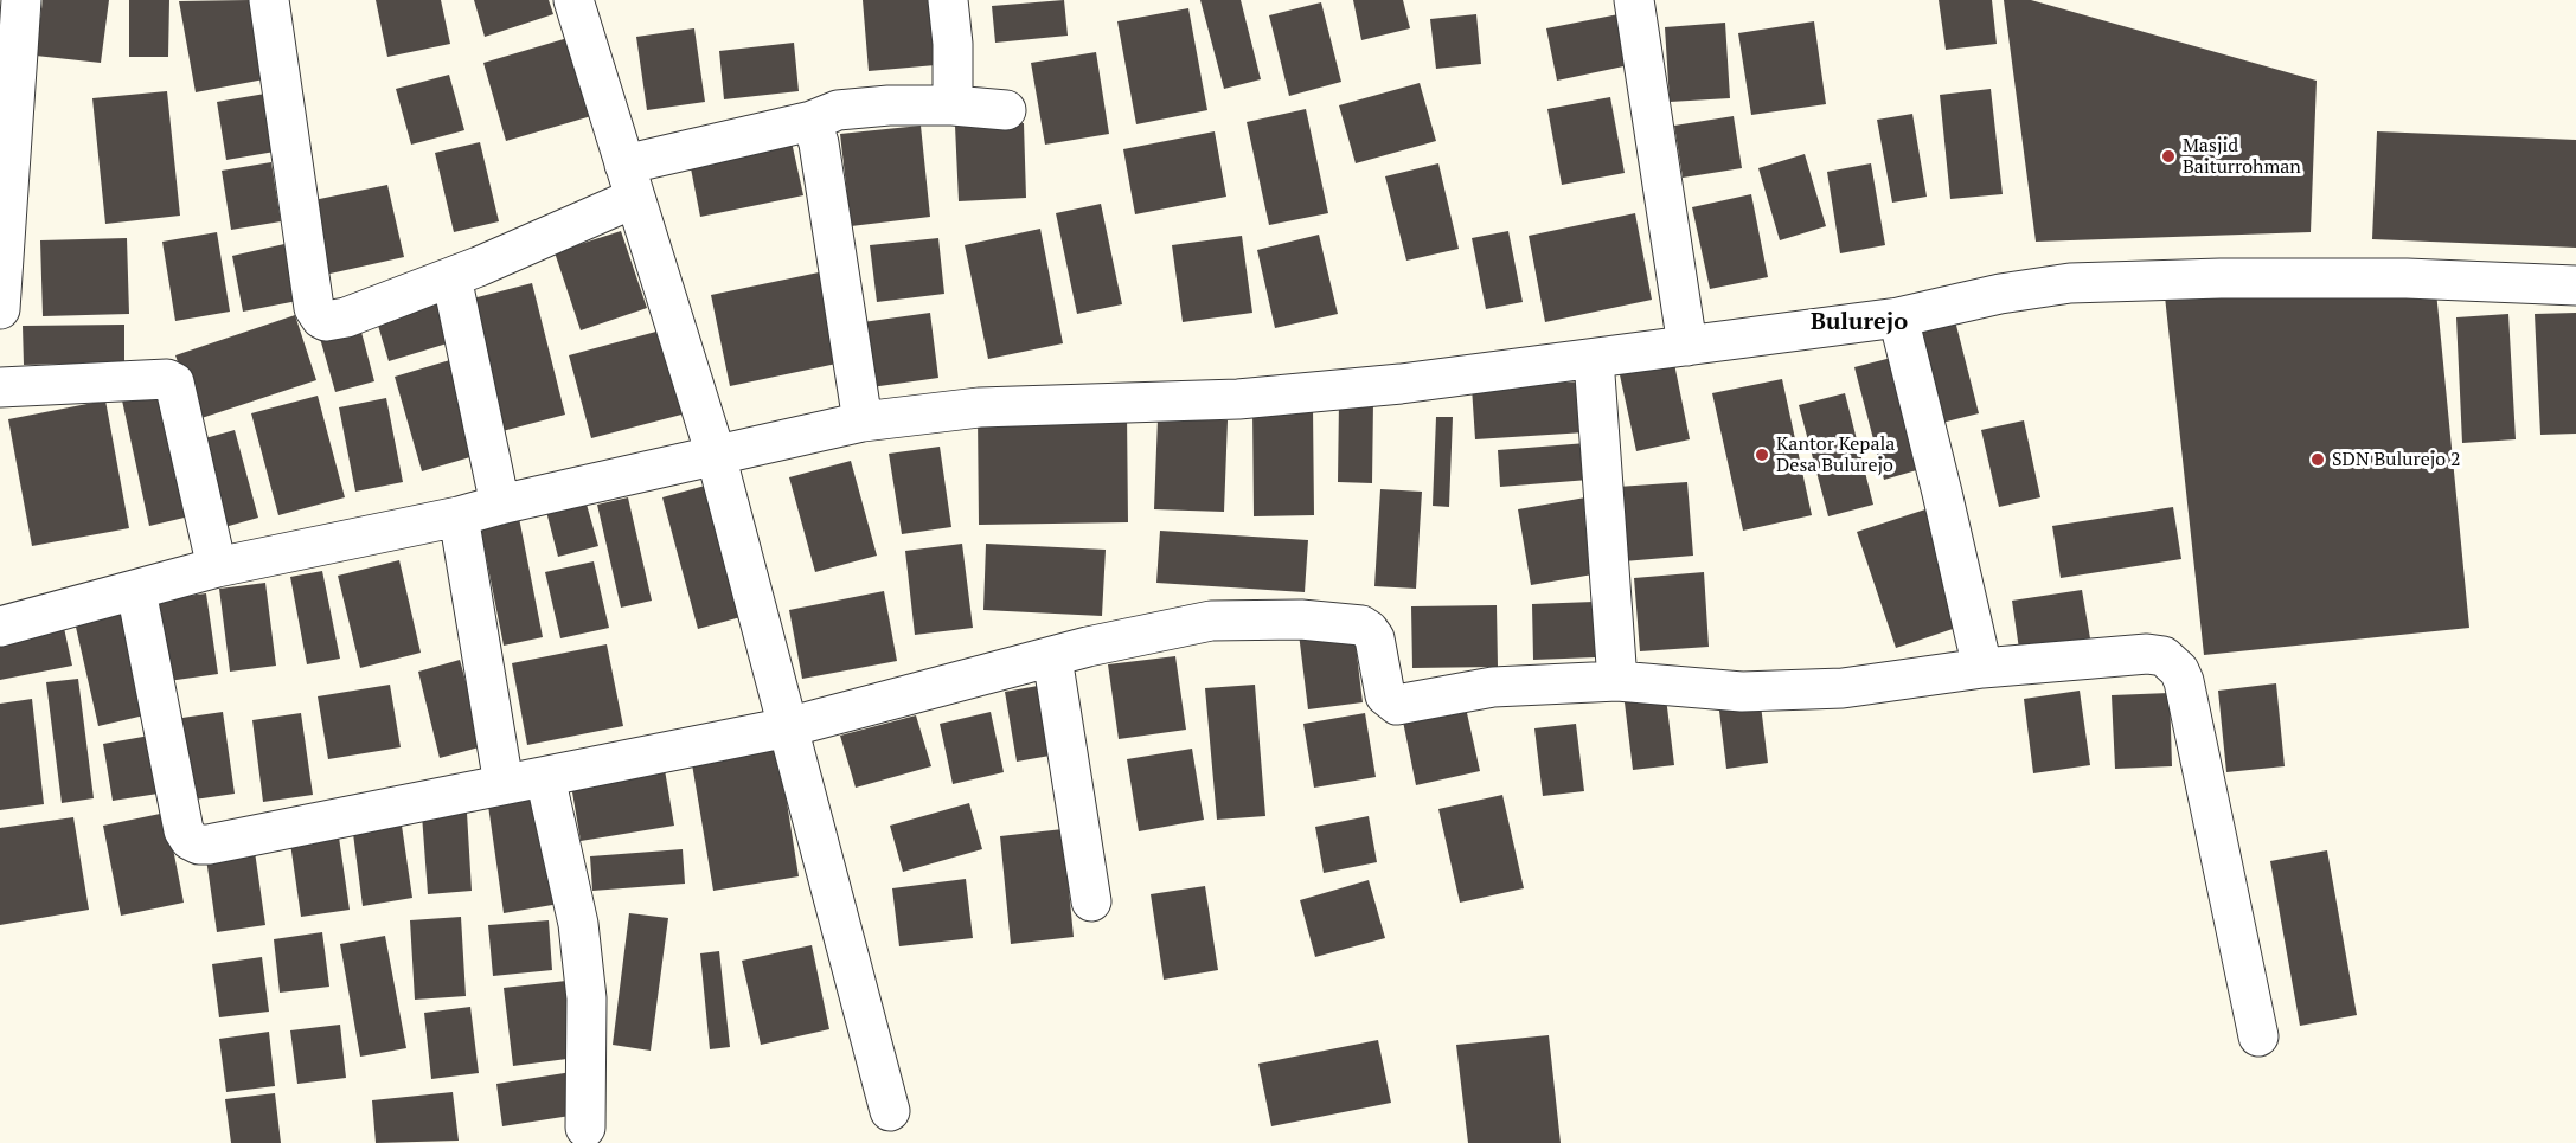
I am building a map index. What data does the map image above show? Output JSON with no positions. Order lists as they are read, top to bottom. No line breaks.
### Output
{"districts":["Bulurejo"],"places":["Masjid Baiturrohman","Kantor Kepala Desa Bulurejo","SDN Bulurejo 2"]}
